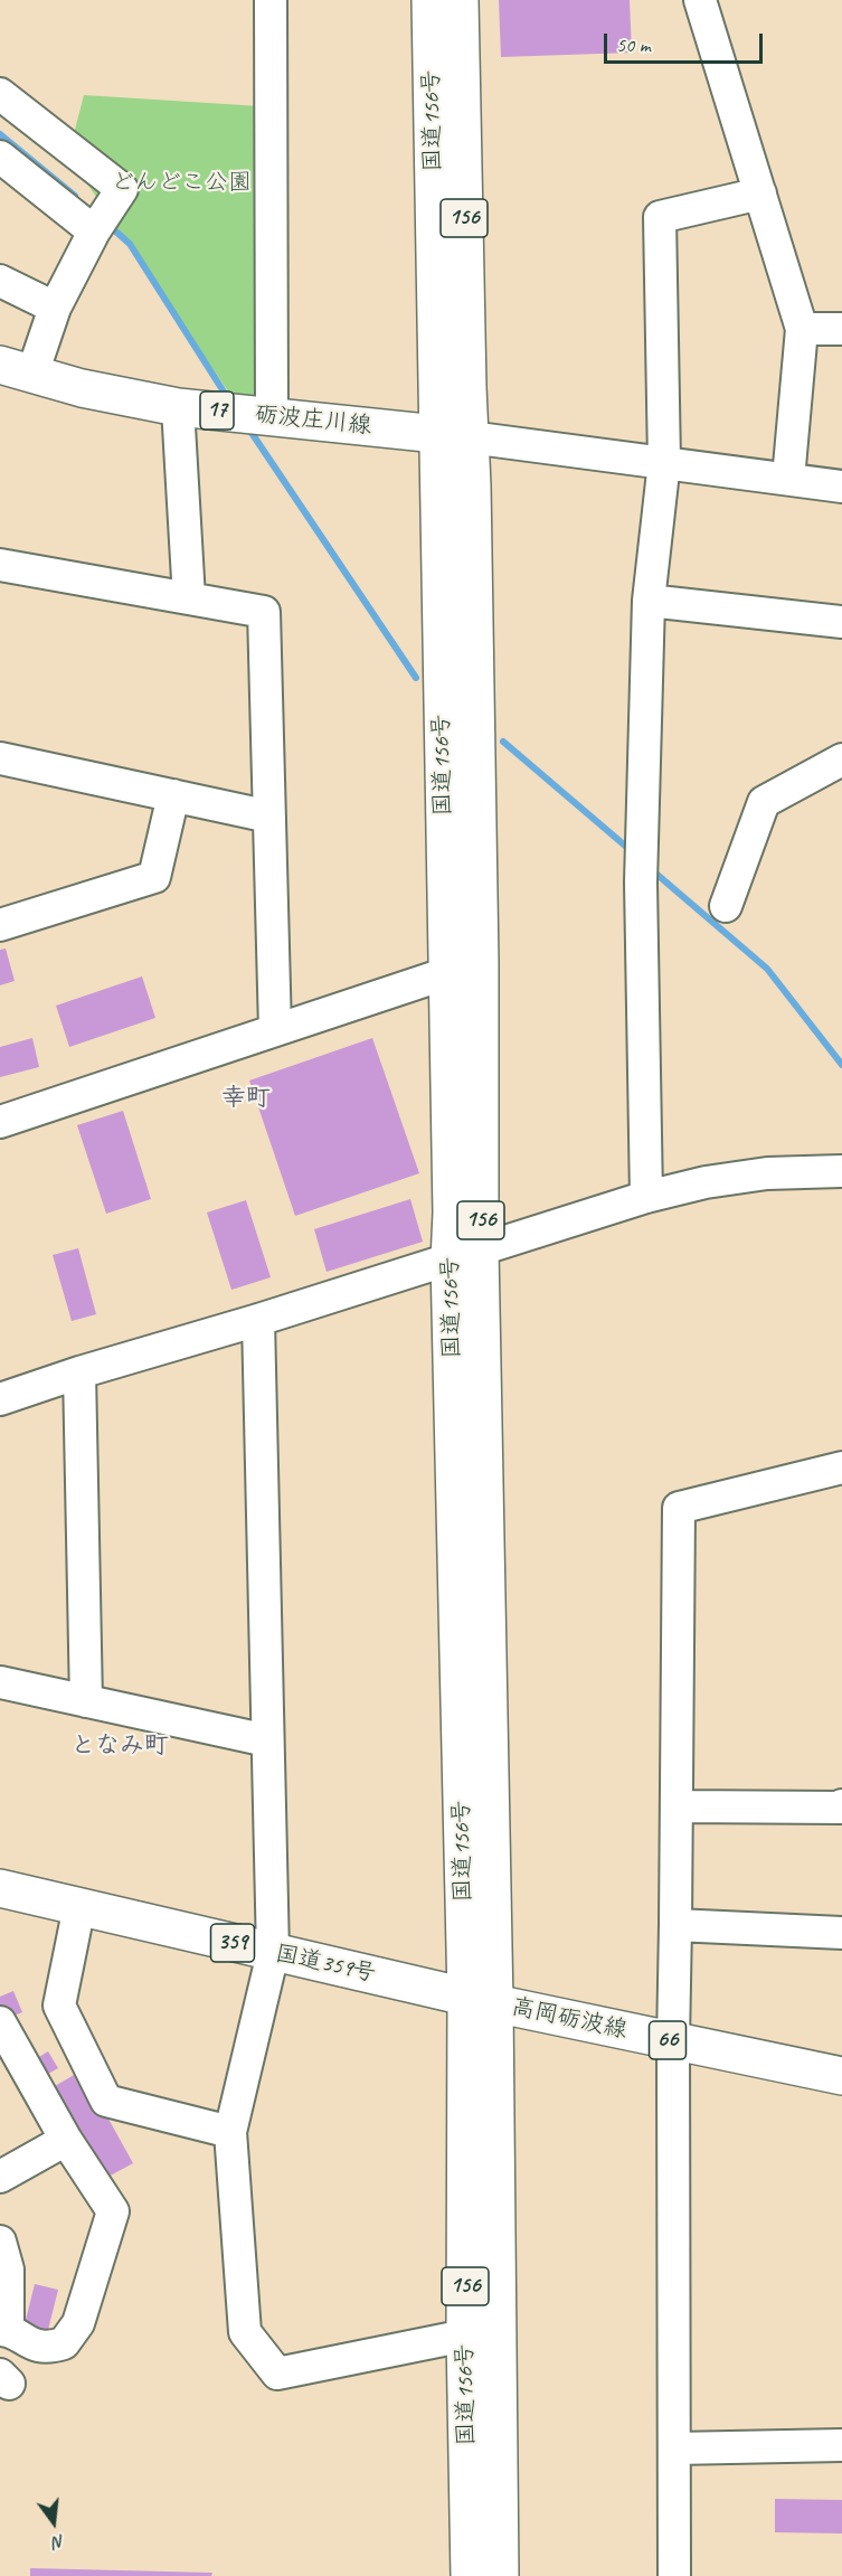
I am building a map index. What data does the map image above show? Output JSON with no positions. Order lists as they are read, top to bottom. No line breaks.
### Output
{"streets":{"main road":["国道156号","156","17","砺波庄川線","359","国道359号","高岡砺波線","66"]},"crossings":[["国道156号","砺波庄川線"],["国道156号","国道359号"],["国道156号","高岡砺波線"],["国道359号","高岡砺波線"]],"districts":["幸町","となみ町"],"parks":["どんどこ公園"],"scale_bar":"50 m","north":"bottom"}
